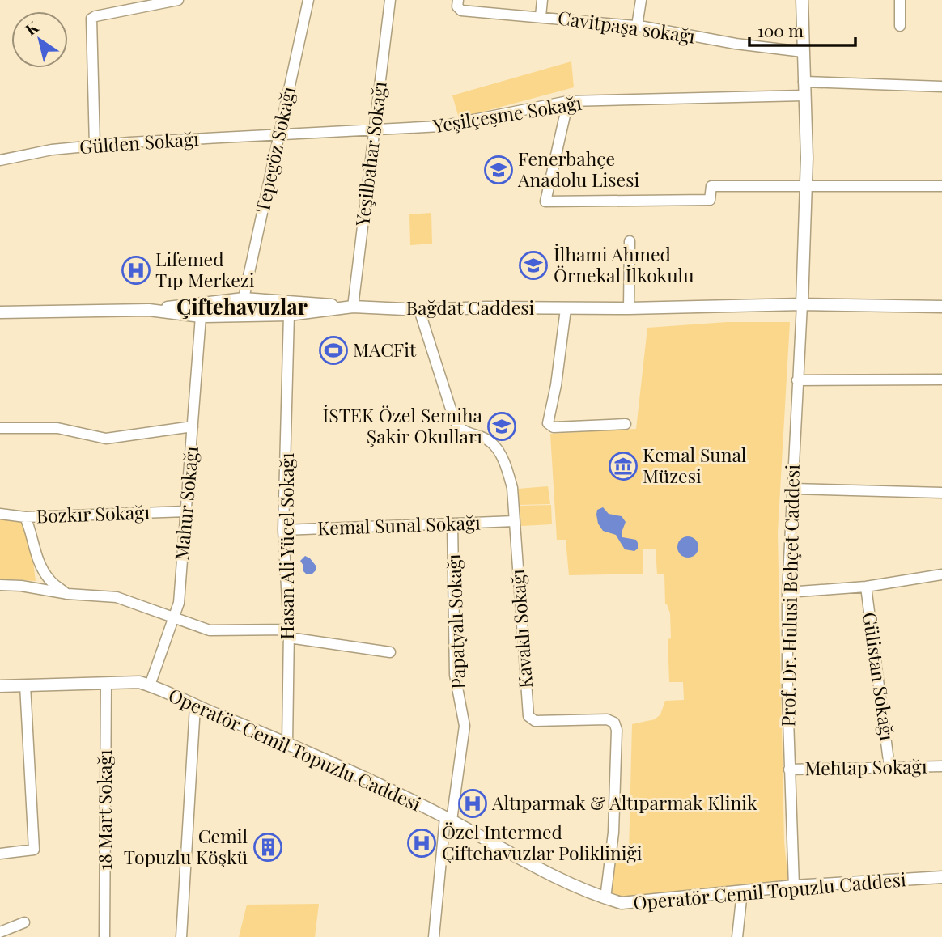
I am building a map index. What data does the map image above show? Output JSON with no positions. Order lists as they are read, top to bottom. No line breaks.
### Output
{"streets":{"main road":["Bağdat Caddesi","Operatör Cemil Topuzlu Caddesi"],"street":["Cavitpaşa sokağı","Yeşilçeşme Sokağı","Gülden Sokağı","Tepegöz Sokağı","Yeşilbahar Sokağı","Mahur Sokağı","Bozkır Sokağı","Kemal Sunal Sokağı","Hasan Ali Yücel Sokağı","Prof. Dr. Hulusi Behçet Caddesi","Papatyalı Sokağı","Kavaklı Sokağı","Gülistan Sokağı","Mehtap Sokağı","18 Mart Sokağı"]},"crossings":[["Yeşilçeşme Sokağı","Gülden Sokağı"],["Yeşilçeşme Sokağı","Tepegöz Sokağı"],["Yeşilçeşme Sokağı","Yeşilbahar Sokağı"],["Gülden Sokağı","Tepegöz Sokağı"],["Yeşilbahar Sokağı","Bağdat Caddesi"],["Bağdat Caddesi","Mahur Sokağı"],["Bağdat Caddesi","Hasan Ali Yücel Sokağı"],["Bağdat Caddesi","Prof. Dr. Hulusi Behçet Caddesi"],["Bağdat Caddesi","Kavaklı Sokağı"],["Mahur Sokağı","Bozkır Sokağı"],["Mahur Sokağı","Operatör Cemil Topuzlu Caddesi"],["Kemal Sunal Sokağı","Hasan Ali Yücel Sokağı"],["Kemal Sunal Sokağı","Papatyalı Sokağı"],["Kemal Sunal Sokağı","Kavaklı Sokağı"],["Hasan Ali Yücel Sokağı","Operatör Cemil Topuzlu Caddesi"],["Prof. Dr. Hulusi Behçet Caddesi","Operatör Cemil Topuzlu Caddesi"],["Prof. Dr. Hulusi Behçet Caddesi","Mehtap Sokağı"],["Papatyalı Sokağı","Operatör Cemil Topuzlu Caddesi"],["Kavaklı Sokağı","Operatör Cemil Topuzlu Caddesi"],["Gülistan Sokağı","Mehtap Sokağı"],["Operatör Cemil Topuzlu Caddesi","18 Mart Sokağı"]],"districts":["Çiftehavuzlar"],"places":{"school or university":["Fenerbahçe Anadolu Lisesi","İlhami Ahmed Örnekal İlkokulu","İSTEK Özel Semiha Şakir Okulları"],"hospital":["Lifemed Tıp Merkezi","Altıparmak & Altıparmak Klinik","Özel Intermed Çiftehavuzlar Polikliniği"],"sports":["MACFit"],"museum":["Kemal Sunal Müzesi"],"building":["Cemil Topuzlu Köşkü"]},"scale_bar":"100 m","north":"top left"}
